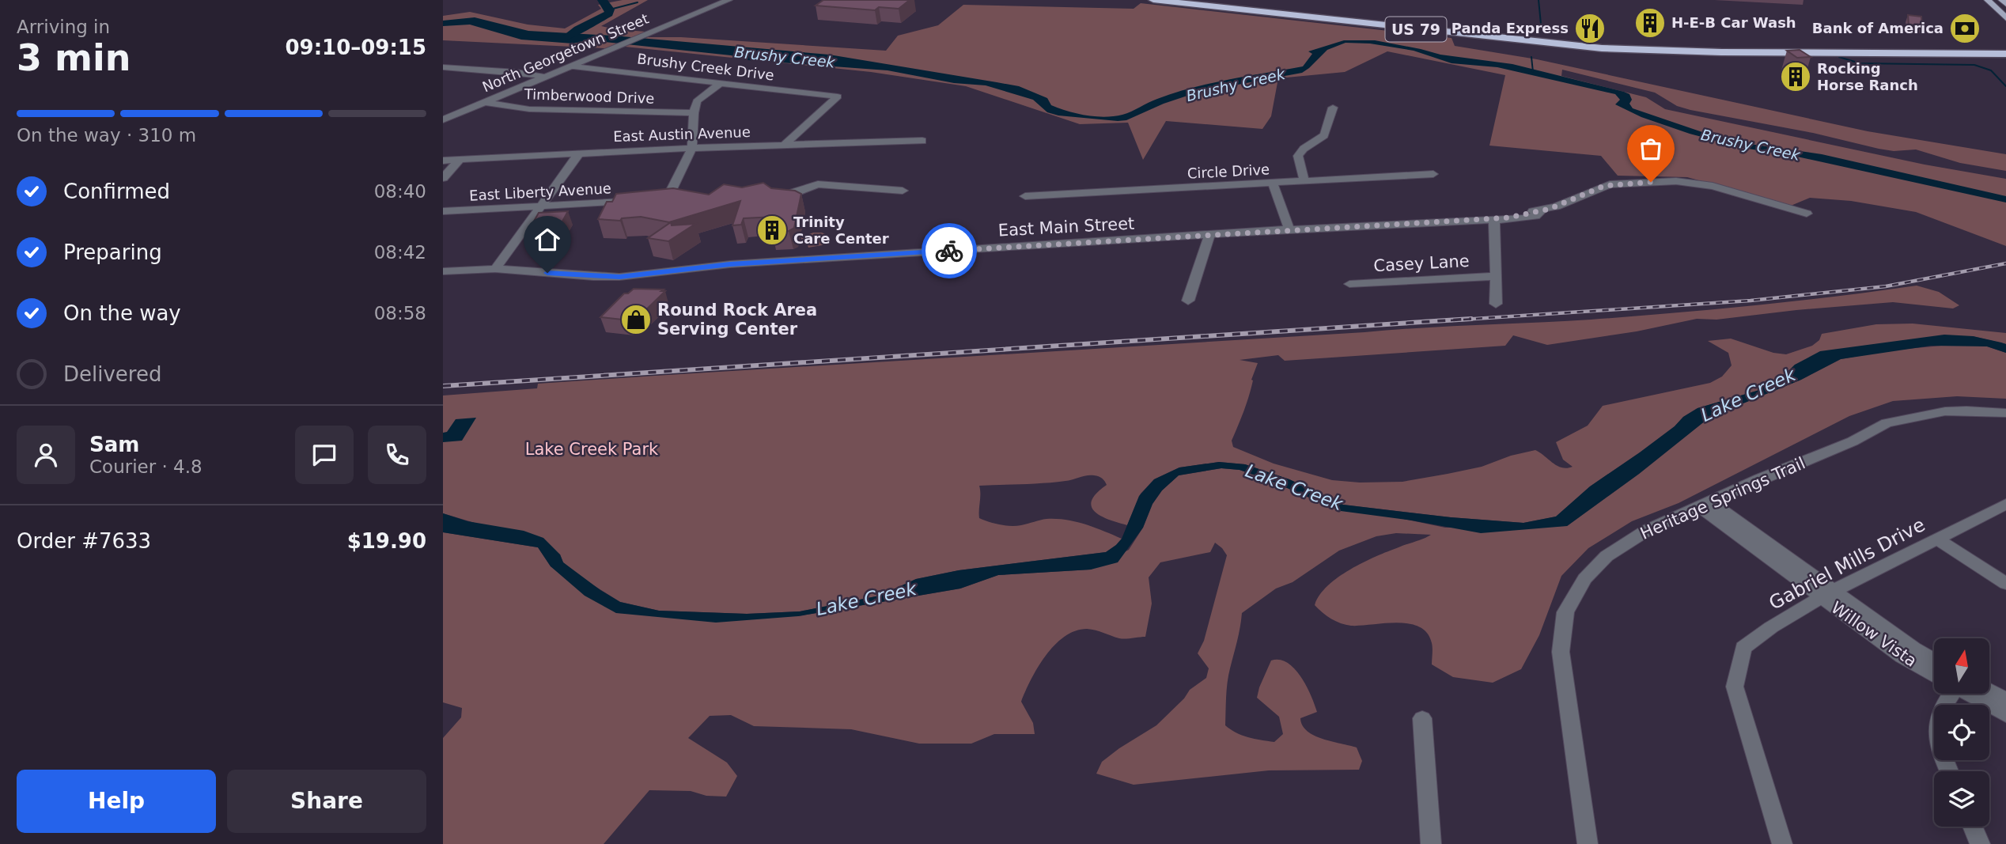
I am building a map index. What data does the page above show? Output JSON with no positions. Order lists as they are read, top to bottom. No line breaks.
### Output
{"streets":{"highway":["US 79"],"street":["North Georgetown Street","Brushy Creek Drive","Timberwood Drive","East Austin Avenue","Circle Drive","East Liberty Avenue","East Main Street","Casey Lane","Heritage Springs Trail","Gabriel Mills Drive","Willow Vista"]},"crossings":[["North Georgetown Street","Brushy Creek Drive"],["North Georgetown Street","Timberwood Drive"],["Brushy Creek Drive","East Austin Avenue"],["Heritage Springs Trail","Willow Vista"],["Gabriel Mills Drive","Willow Vista"]],"water":["Brushy Creek","Lake Creek"],"parks":["Lake Creek Park"],"places":{"building":["H-E-B Car Wash","Rocking Horse Ranch","Trinity Care Center"],"restaurant":["Panda Express"],"bank":["Bank of America"],"shop":["Round Rock Area Serving Center"]},"north":"top","page":{"heading":["3 min","Arriving in","09:10–09:15"],"panel":["Sam","Courier · 4.8","Order #7633","$19.90"],"bar":"On the way · 310 m","list":[["Confirmed","08:40"],["Preparing","08:42"],["On the way","08:58"],"Delivered"],"buttons":["Help","Share"]}}
